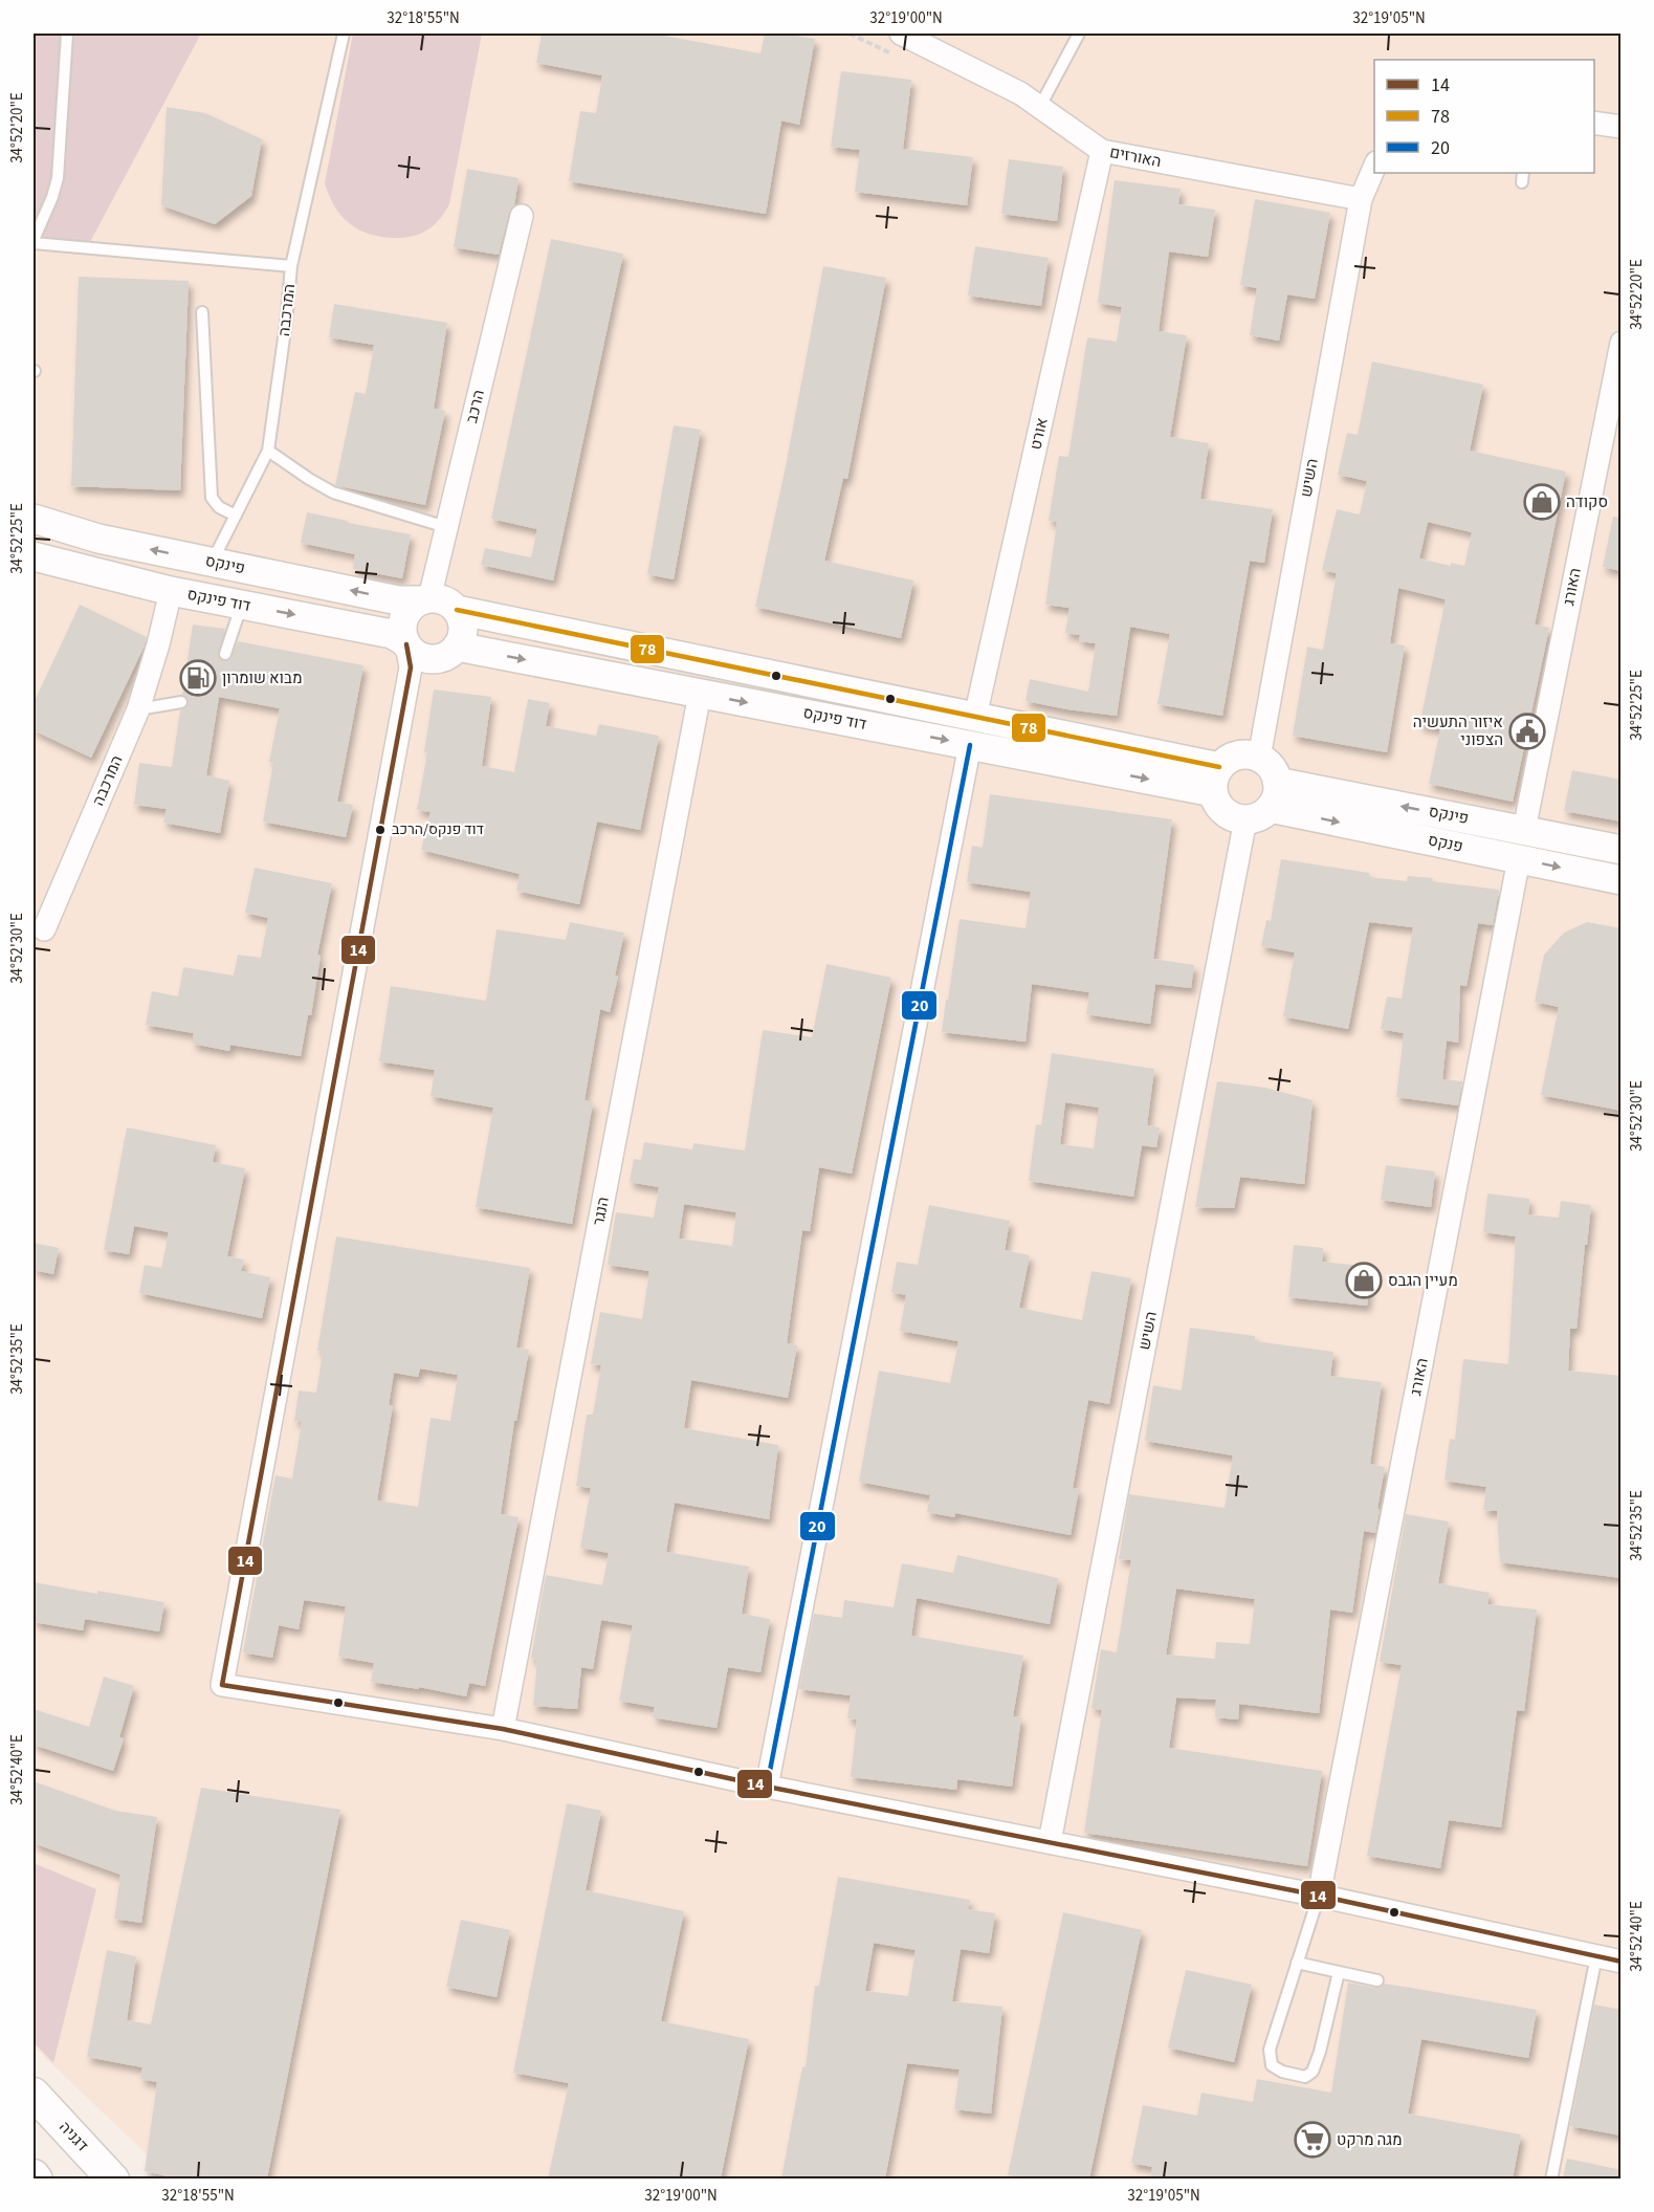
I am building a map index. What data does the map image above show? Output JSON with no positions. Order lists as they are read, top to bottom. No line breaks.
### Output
{"streets":{"main road":["דגניה"],"street":["האורזים","המרכבה","הרכב","אורט","השיש","פינקס","האורג","דוד פינקס","פנקס","הנגר"]},"crossings":[["האורזים","אורט"],["האורזים","השיש"],["המרכבה","פינקס"],["המרכבה","דוד פינקס"],["הרכב","פינקס"],["הרכב","דוד פינקס"],["השיש","פינקס"],["השיש","דוד פינקס"],["השיש","פנקס"],["פינקס","האורג"],["פינקס","דוד פינקס"],["פינקס","פנקס"],["האורג","פנקס"],["דוד פינקס","פנקס"],["דוד פינקס","הנגר"]],"one_way":["פינקס","פנקס"],"places":{"shop":["סקודה","מעיין הגבס"],"fuel station":["מבוא שומרון"],"public building":["איזור התעשיה הצפוני"],"other":["דוד פנקס/הרכב"],"supermarket":["מגה מרקט"]},"lines":["transit line 78","transit line 14","transit line 20"],"legend":["14","78","20"],"coordinates":["32°18'55\"N","32°19'00\"N","32°19'05\"N","34°52'20\"E","34°52'25\"E","34°52'30\"E","34°52'35\"E","34°52'40\"E"]}
